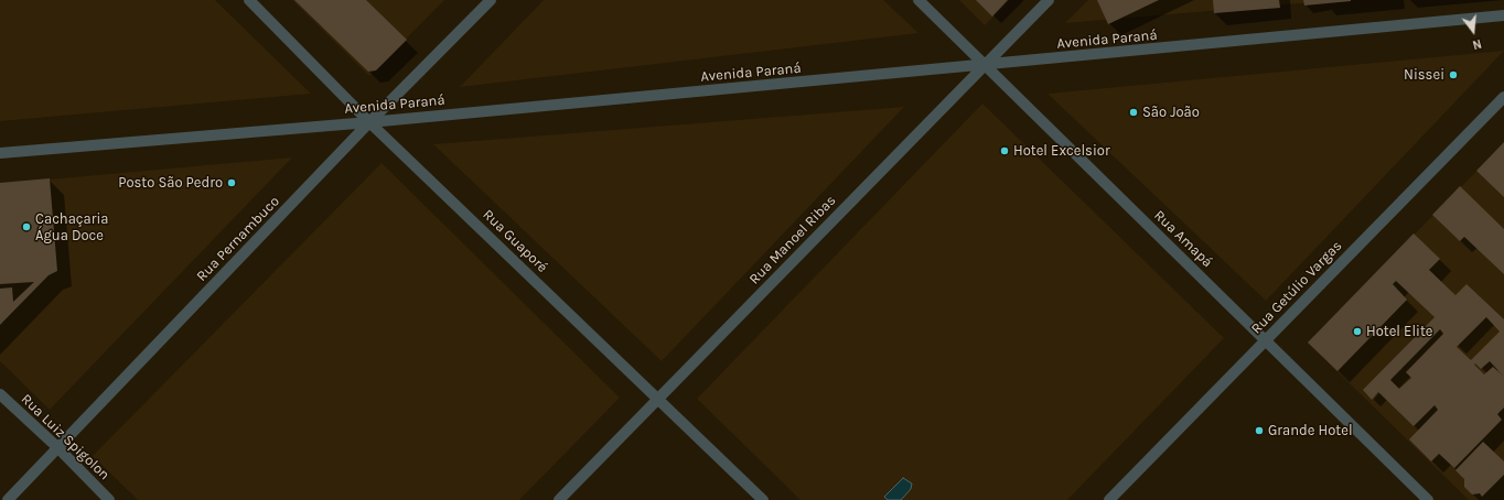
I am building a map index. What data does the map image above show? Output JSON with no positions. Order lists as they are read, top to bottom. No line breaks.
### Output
{"streets":{"street":["Avenida Paraná","Rua Pernambuco","Rua Amapá","Rua Manoel Ribas","Rua Guaporé","Rua Getúlio Vargas","Rua Luiz Spigolon"]},"crossings":[["Avenida Paraná","Rua Pernambuco"],["Avenida Paraná","Rua Amapá"],["Avenida Paraná","Rua Manoel Ribas"],["Avenida Paraná","Rua Guaporé"],["Rua Pernambuco","Rua Guaporé"],["Rua Pernambuco","Rua Luiz Spigolon"],["Rua Amapá","Rua Manoel Ribas"],["Rua Amapá","Rua Getúlio Vargas"],["Rua Manoel Ribas","Rua Guaporé"]],"places":["Nissei","São João","Hotel Excelsior","Posto São Pedro","Cachaçaria Água Doce","Hotel Elite","Grande Hotel"],"north":"bottom"}
